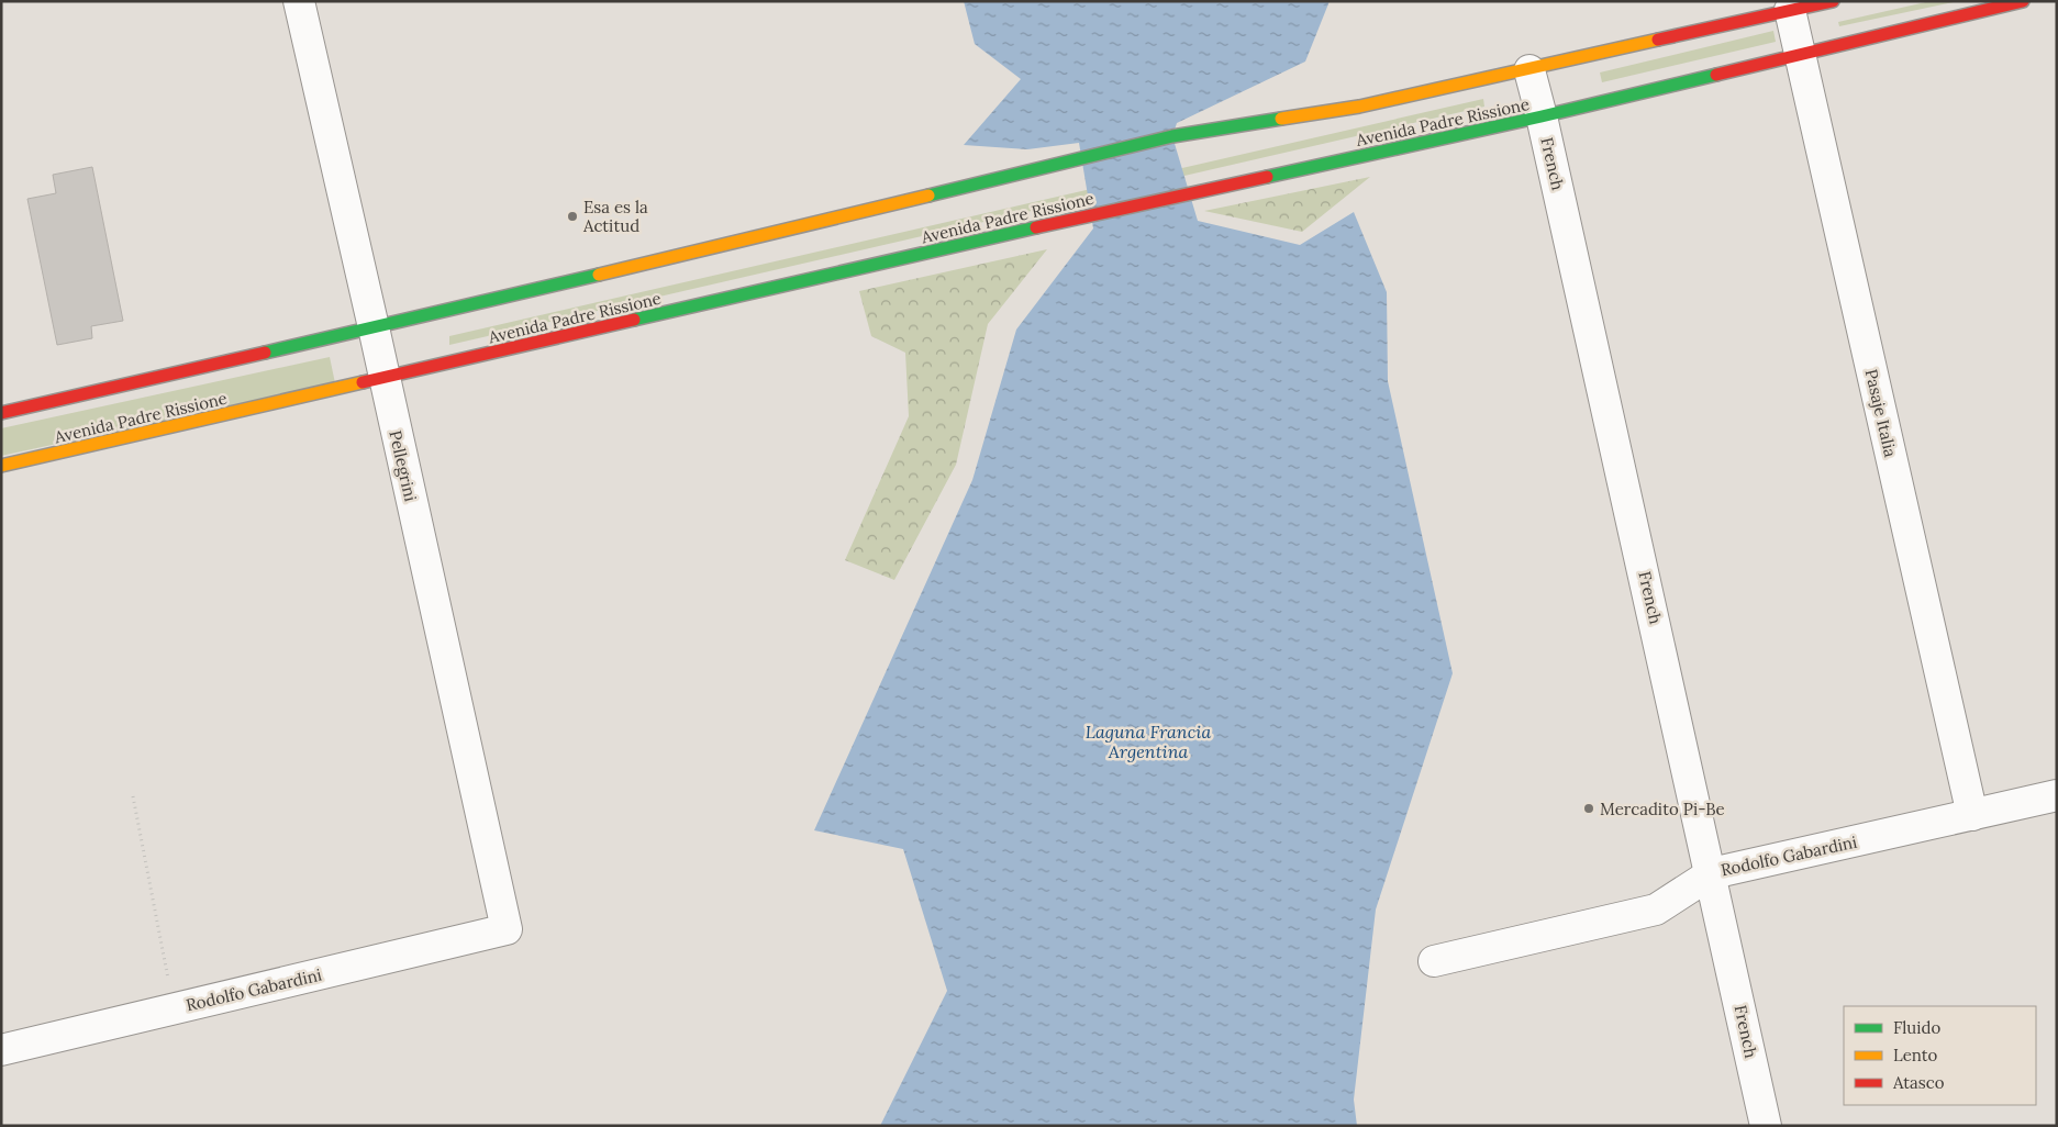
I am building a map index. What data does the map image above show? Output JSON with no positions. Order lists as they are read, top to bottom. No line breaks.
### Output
{"streets":{"main road":["Avenida Padre Rissione"],"street":["French","Pasaje Italia","Pellegrini","Rodolfo Gabardini"]},"crossings":[["Avenida Padre Rissione","French"],["Avenida Padre Rissione","Pasaje Italia"],["Avenida Padre Rissione","Pellegrini"],["French","Rodolfo Gabardini"],["Pasaje Italia","Rodolfo Gabardini"],["Pellegrini","Rodolfo Gabardini"]],"water":["Laguna Francia Argentina"],"places":["Esa es la Actitud","Mercadito Pi-Be"],"legend":["Fluido","Lento","Atasco"]}
